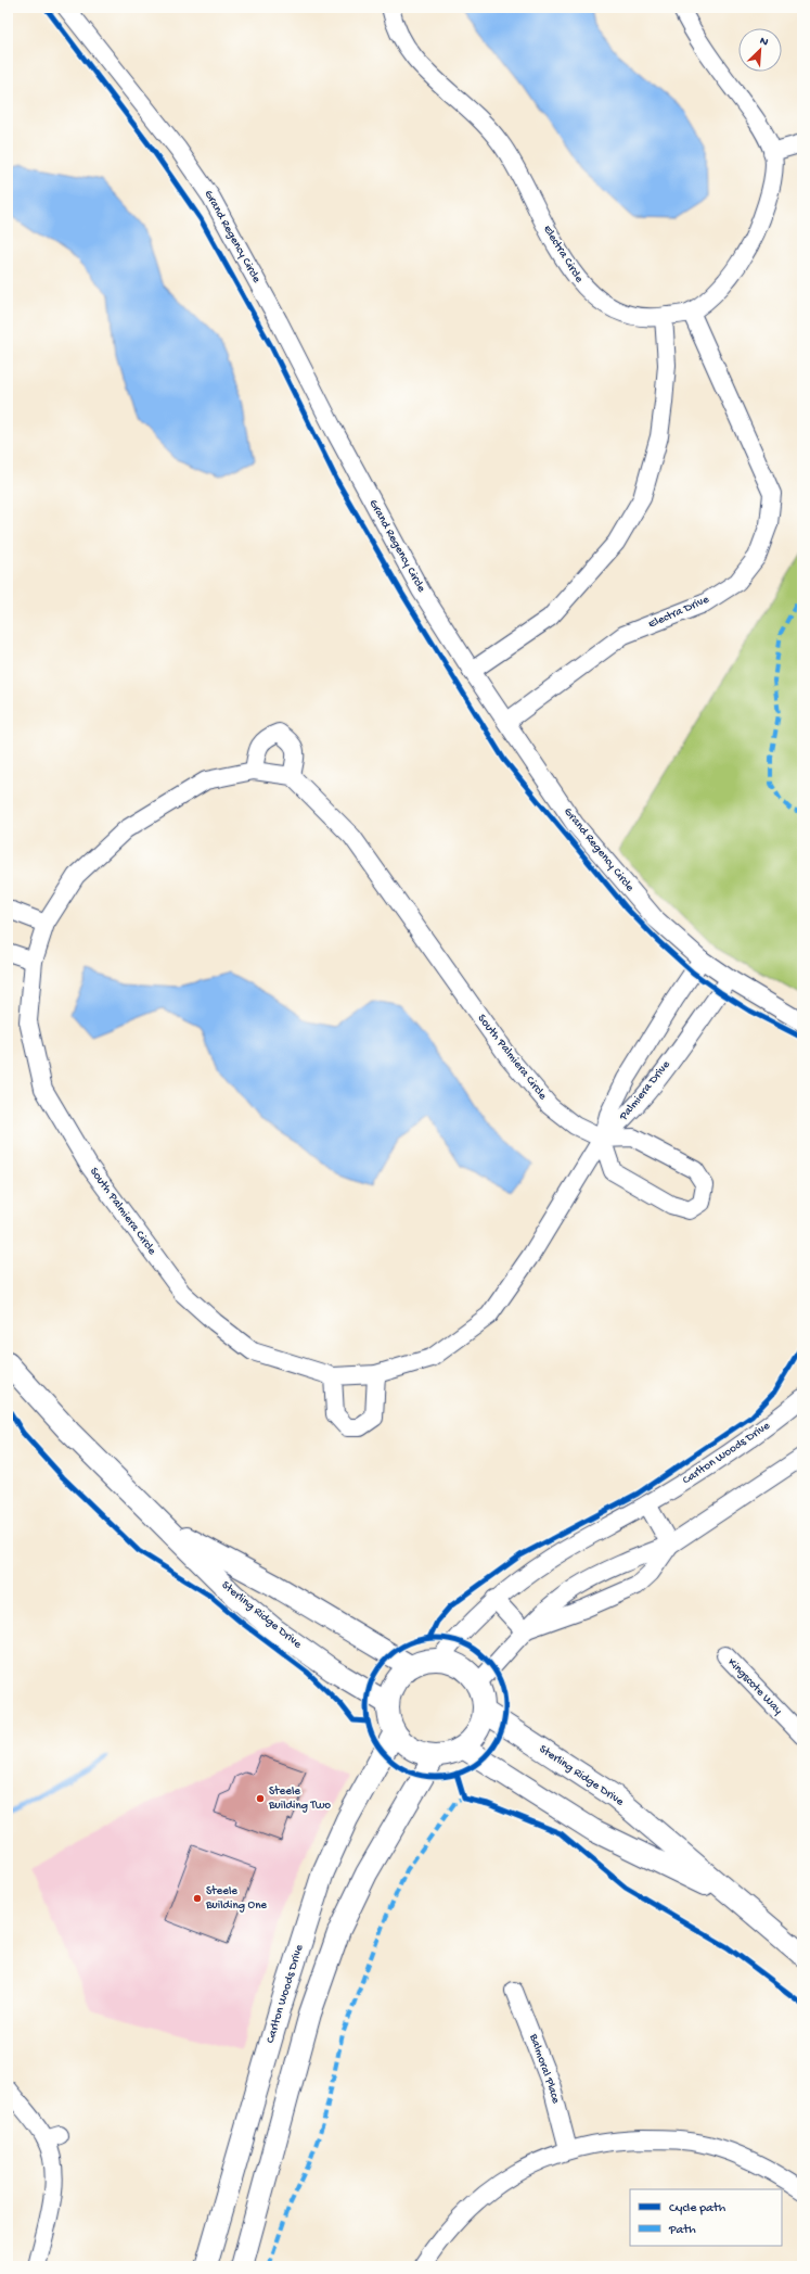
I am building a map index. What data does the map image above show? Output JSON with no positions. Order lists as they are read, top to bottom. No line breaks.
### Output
{"streets":{"street":["Grand Regency Circle","Electra Circle","Electra Drive","South Palmiera Circle","Palmiera Drive","Carlton Woods Drive","Sterling Ridge Drive","Kingscote Way","Balmoral Place"]},"crossings":[["Grand Regency Circle","Electra Drive"],["Grand Regency Circle","Palmiera Drive"],["Electra Circle","Electra Drive"],["South Palmiera Circle","Palmiera Drive"],["Carlton Woods Drive","Sterling Ridge Drive"]],"places":["Steele Building Two","Steele Building One"],"legend":["Cycle path","Path"],"north":"top right"}
